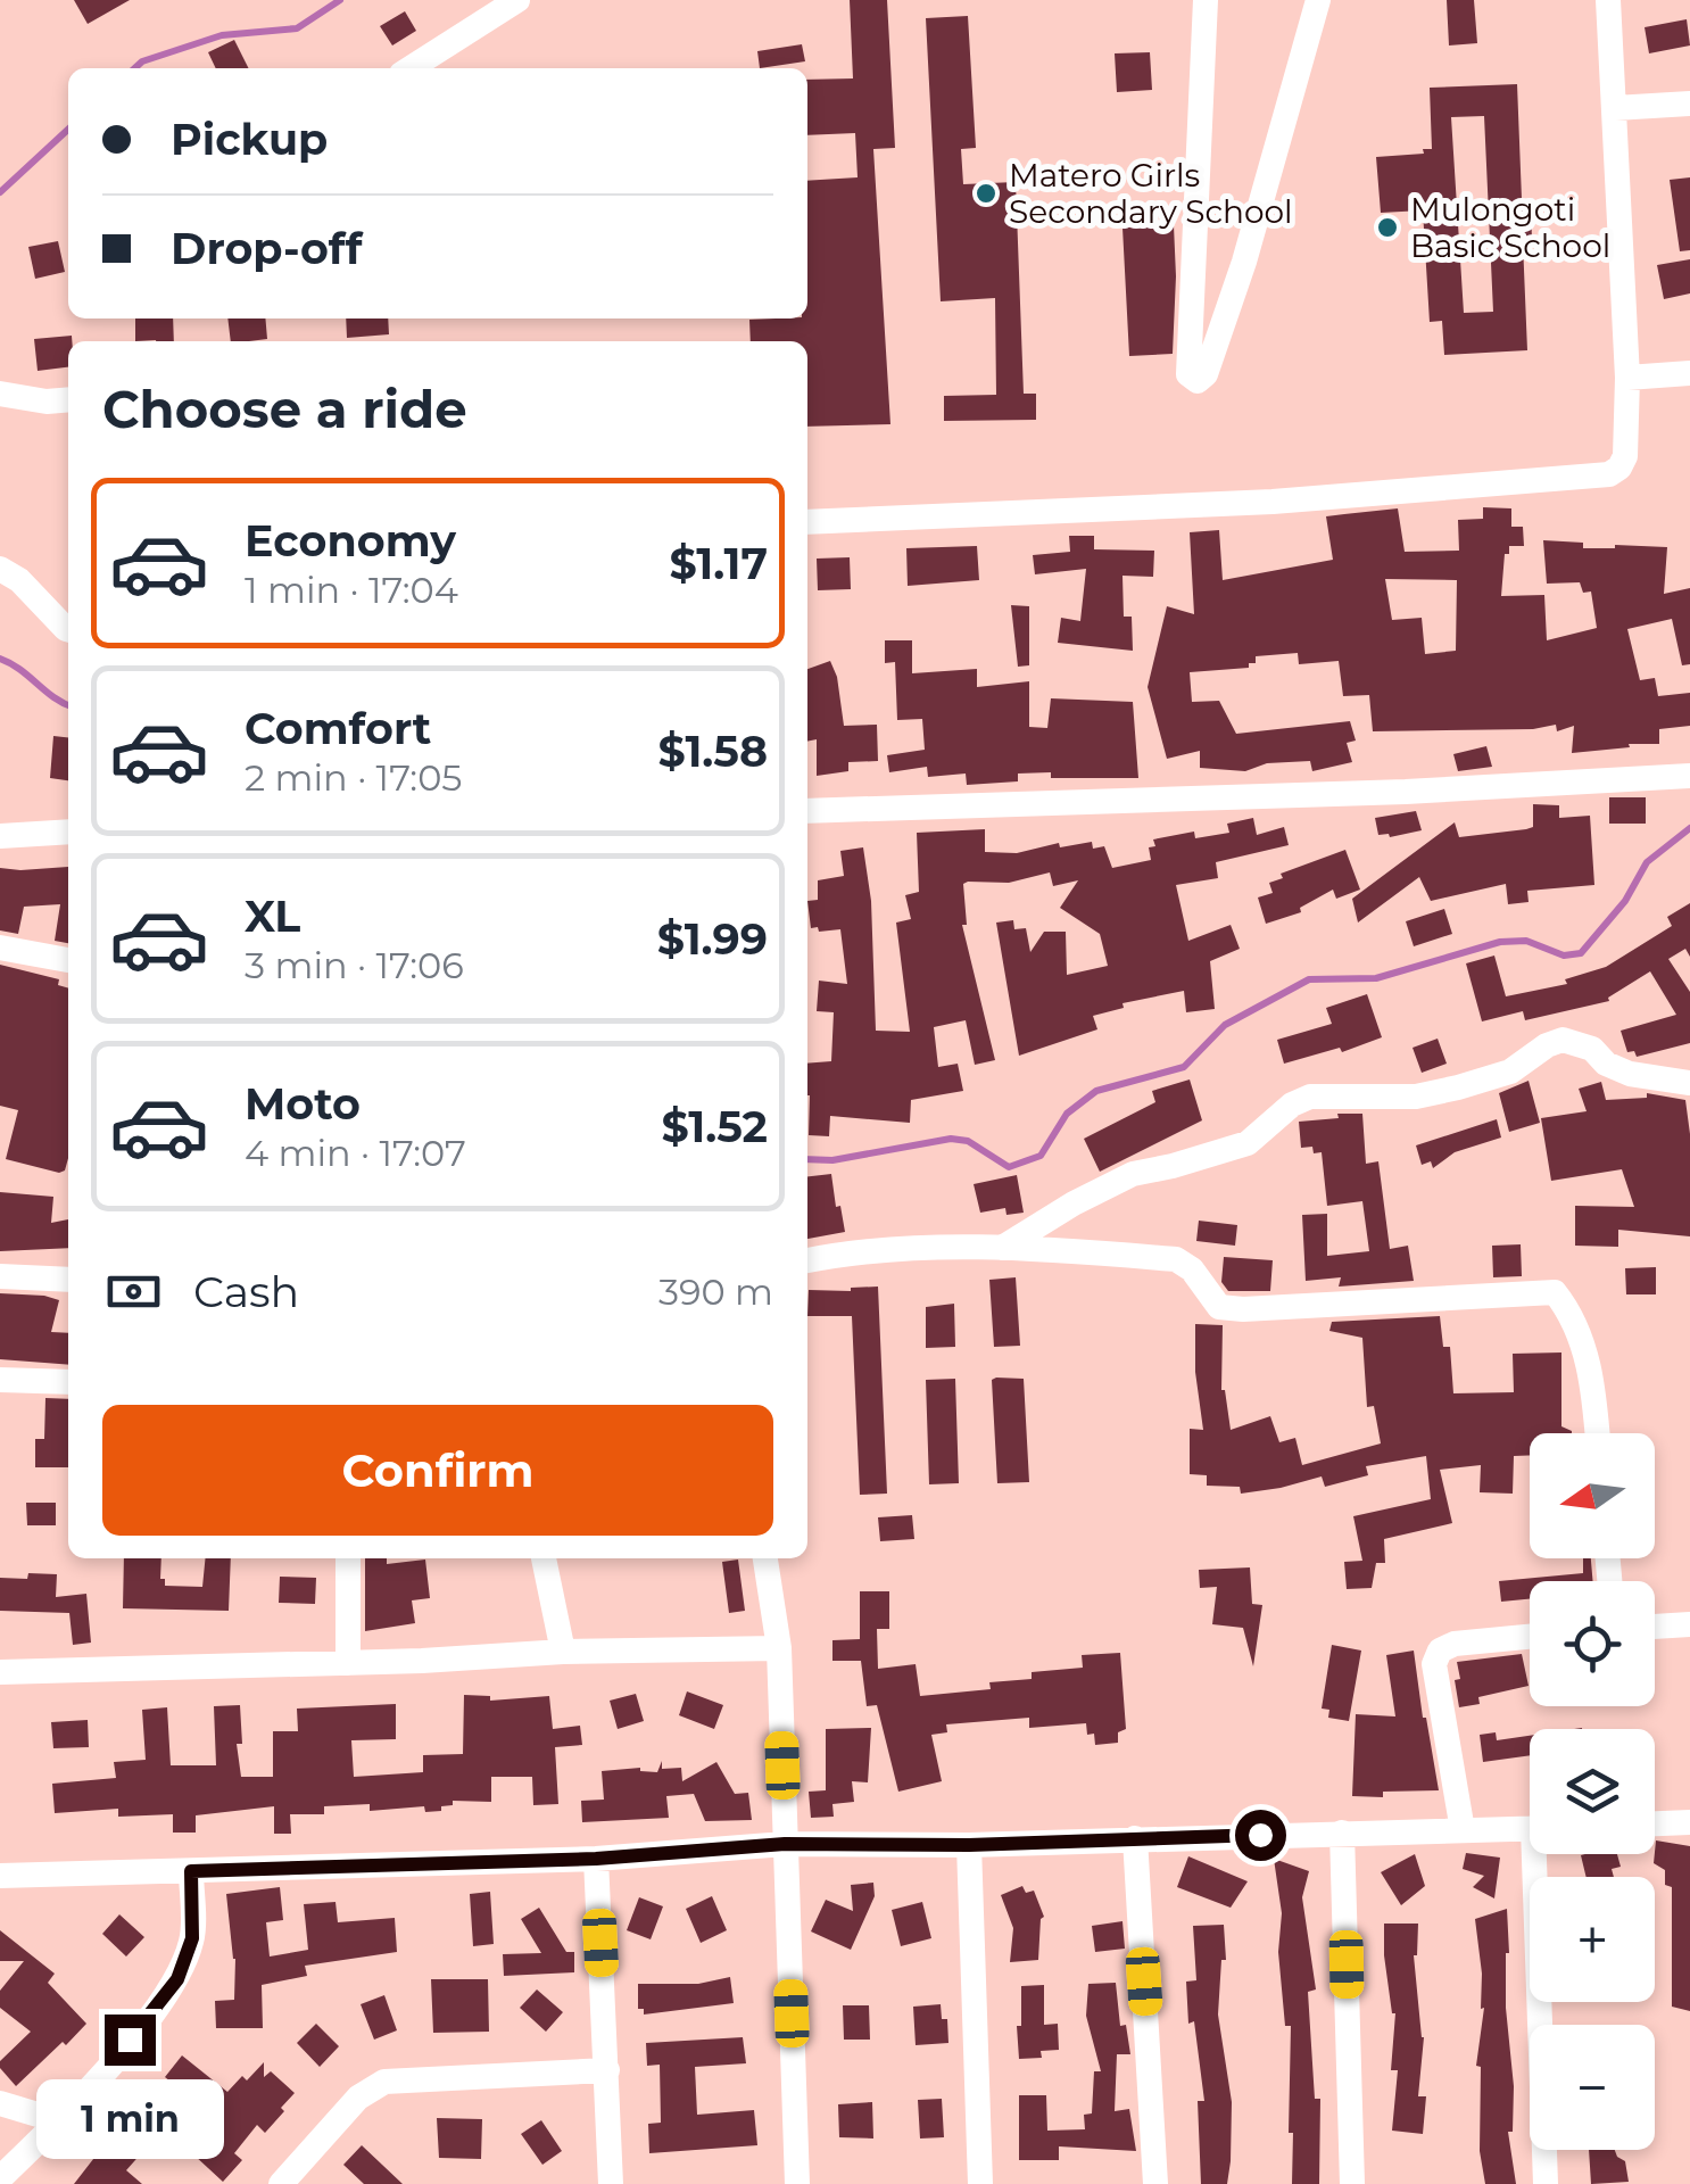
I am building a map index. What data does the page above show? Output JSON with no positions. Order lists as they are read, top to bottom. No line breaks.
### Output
{"places":["Matero Girls Secondary School","Mulongoti Basic School"],"north":"left","page":{"banner":["Pickup","Drop-off"],"heading":"Choose a ride","list":[{"name":"Economy","note":"1 min · 17:04","value":"$1.17"},{"name":"Comfort","note":"2 min · 17:05","value":"$1.58"},{"name":"XL","note":"3 min · 17:06","value":"$1.99"},{"name":"Moto","note":"4 min · 17:07","value":"$1.52"}],"pay":["Cash","390 m"],"buttons":"Confirm","map_buttons":["+","−"],"bubble":"1 min"}}
